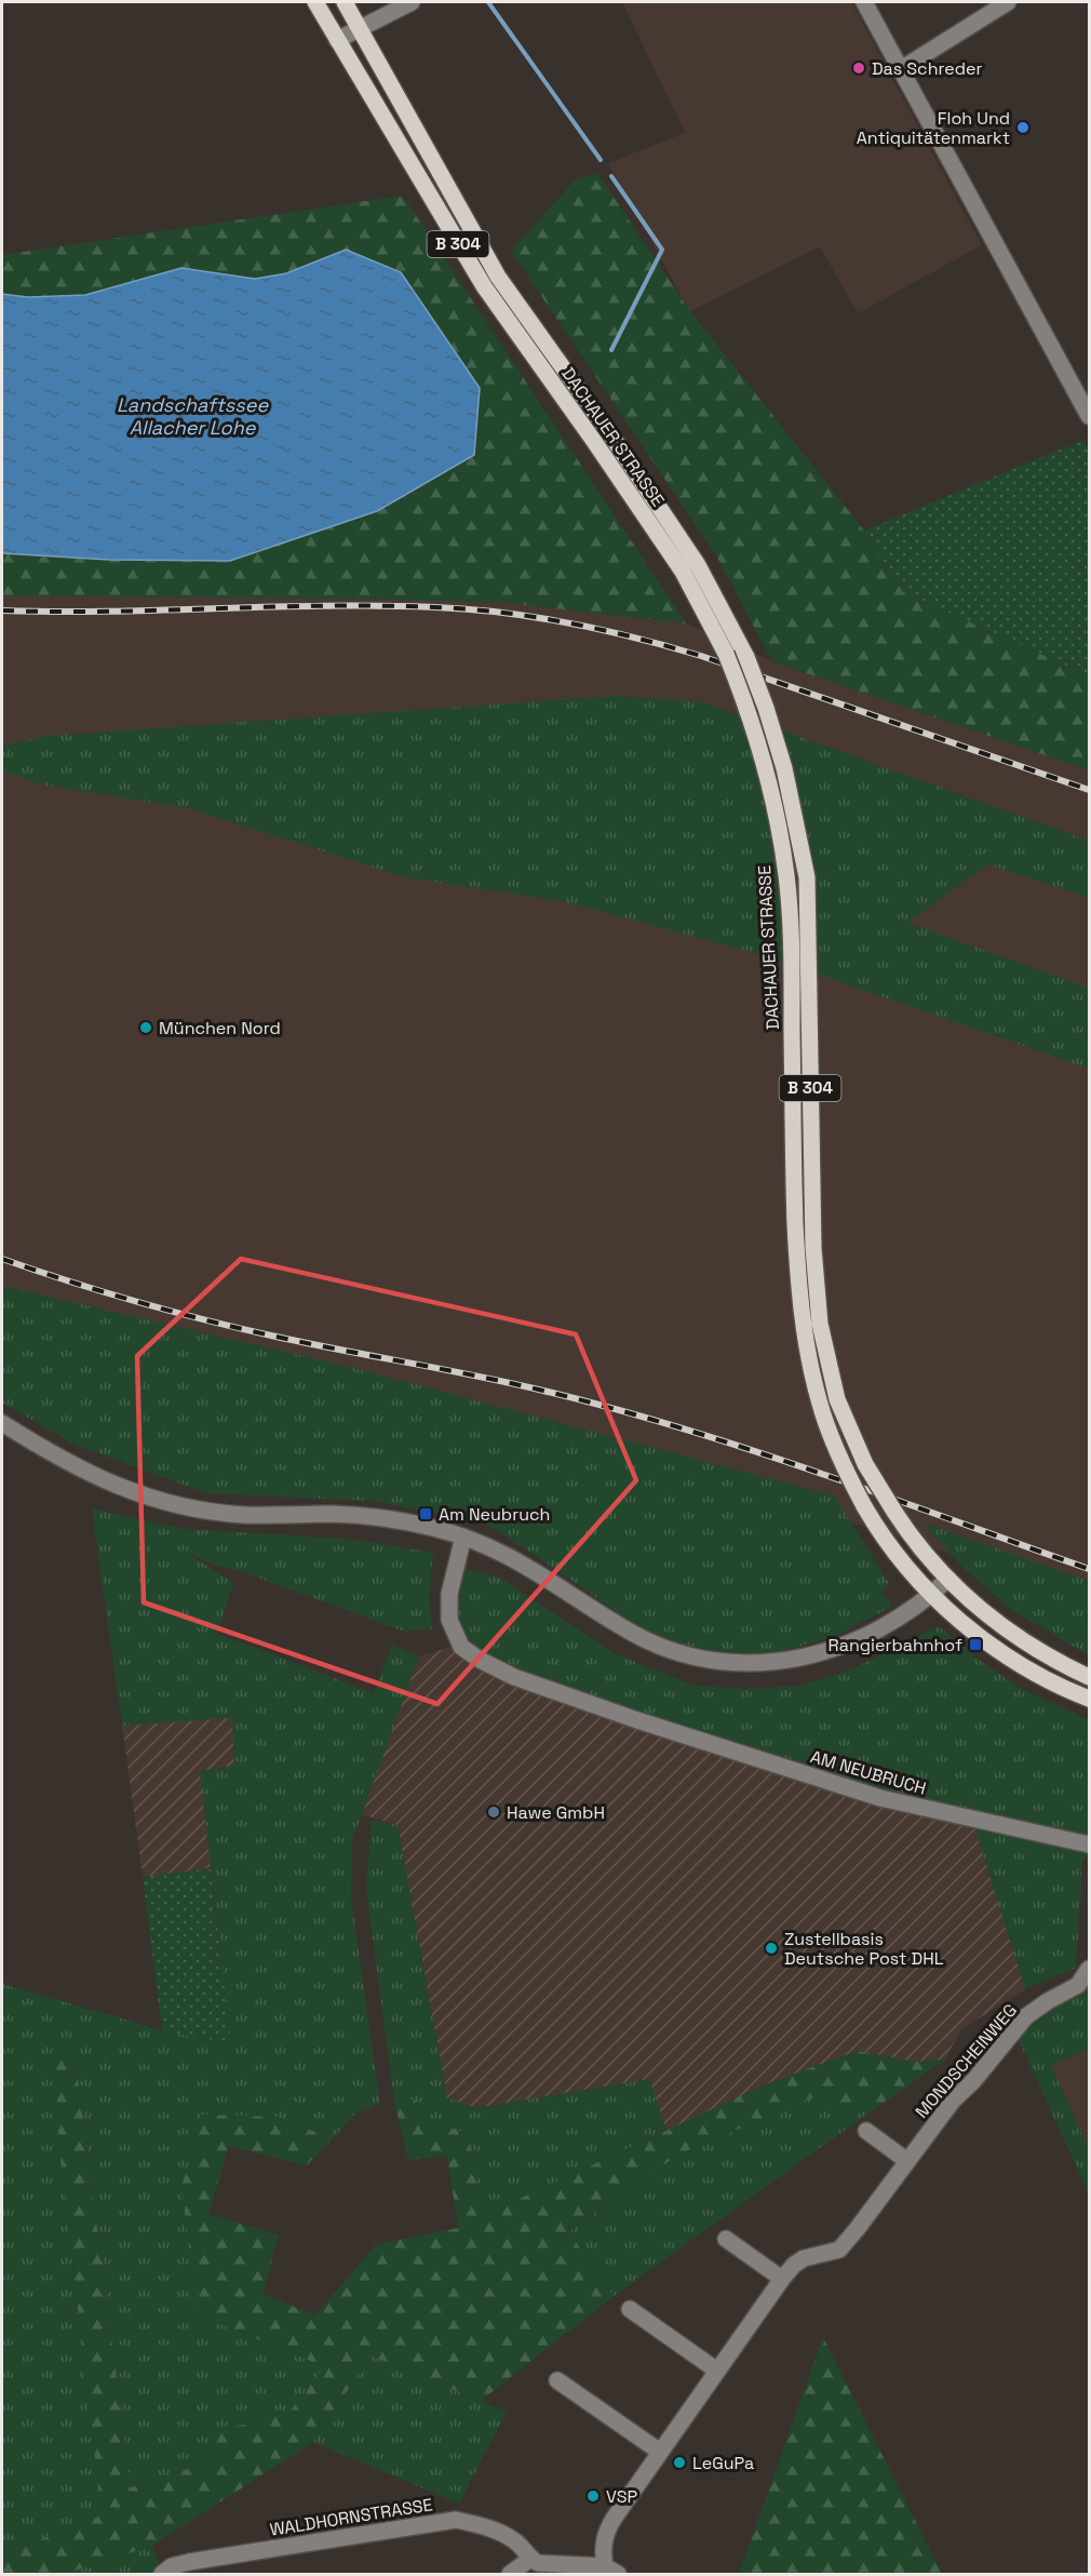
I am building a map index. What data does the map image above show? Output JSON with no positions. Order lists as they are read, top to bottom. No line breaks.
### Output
{"streets":{"main road":["B 304","DACHAUER STRASSE"],"street":["AM NEUBRUCH","MONDSCHEINWEG","WALDHORNSTRASSE"]},"water":["Landschaftssee Allacher Lohe"],"places":{"other":["Das Schreder","Floh Und Antiquitätenmarkt","München Nord","Hawe GmbH","Zustellbasis Deutsche Post DHL","LeGuPa","VSP"],"transit":["Am Neubruch","Rangierbahnhof"]}}
